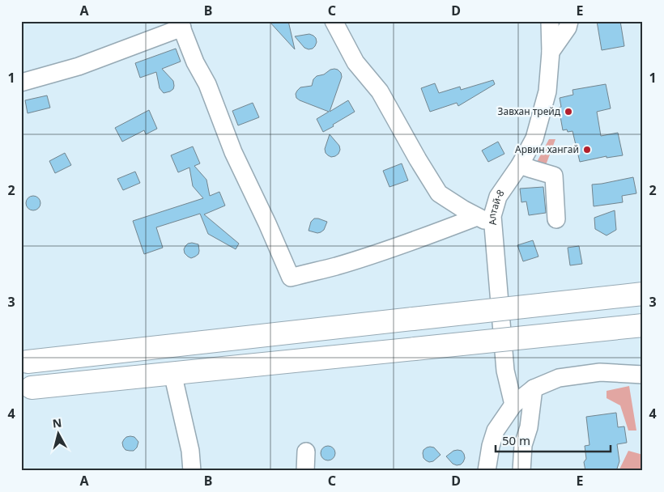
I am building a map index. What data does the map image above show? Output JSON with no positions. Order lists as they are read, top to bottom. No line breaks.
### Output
{"streets":{"street":["Алтай-8"]},"places":["Завхан трейд","Арвин хангай"],"scale_bar":"50 m","north":"top","grid":{"columns":["A","B","C","D","E"],"rows":["1","2","3","4"]}}
